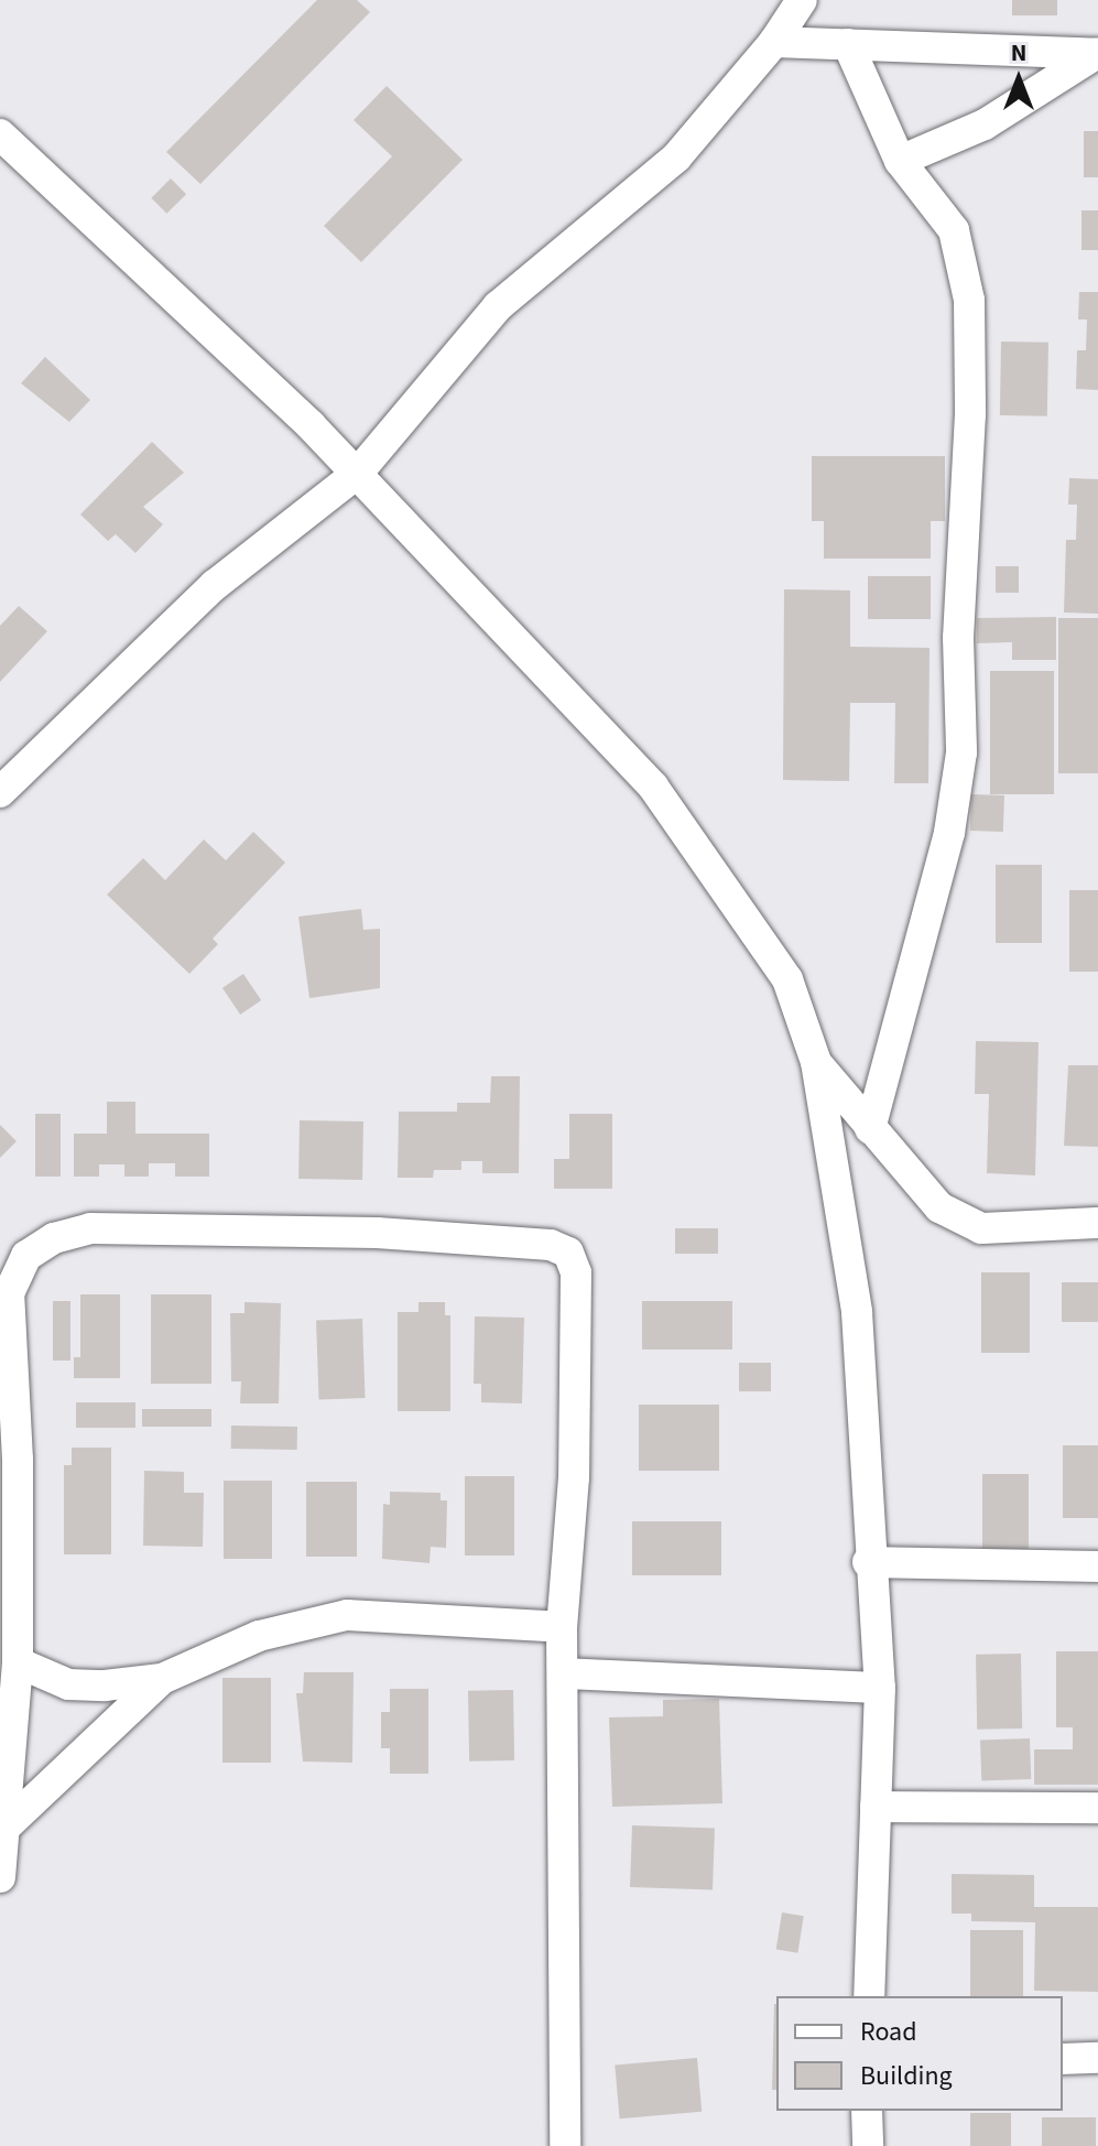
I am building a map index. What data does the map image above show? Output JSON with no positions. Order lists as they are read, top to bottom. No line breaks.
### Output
{"legend":["Road","Building"],"north":"top"}
